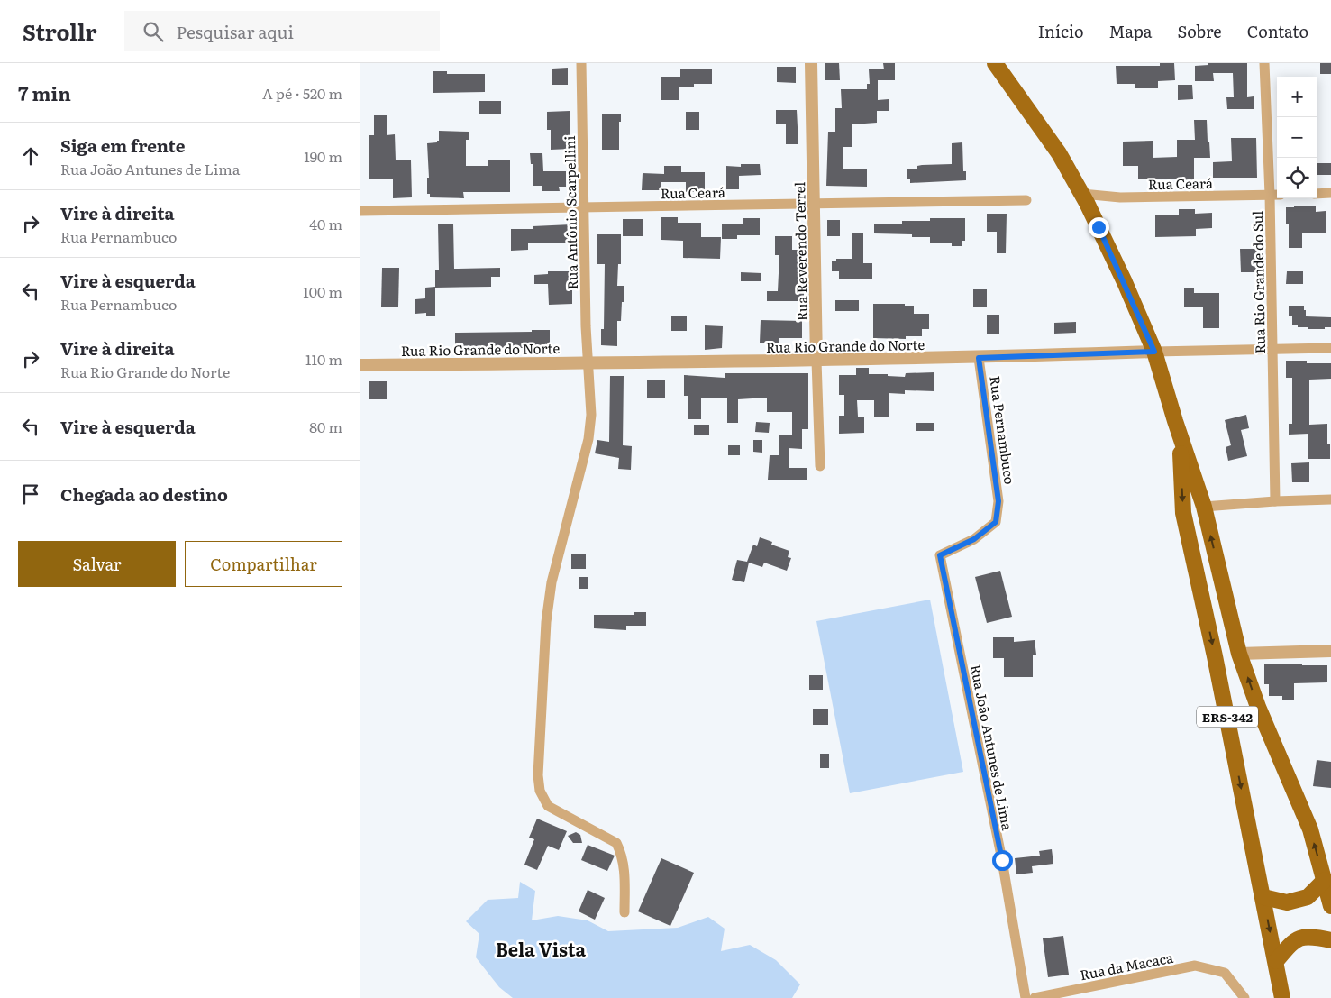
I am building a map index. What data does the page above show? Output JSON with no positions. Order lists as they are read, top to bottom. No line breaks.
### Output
{"streets":{"main road":["ERS-342"],"street":["Rua Ceará","Rua Antônio Scarpellini","Rua Reverendo Terrel","Rua Rio Grande do Sul","Rua Rio Grande do Norte","Rua Pernambuco","Rua João Antunes de Lima","Rua da Macaca"]},"crossings":[["Rua Ceará","Rua Antônio Scarpellini"],["Rua Ceará","Rua Reverendo Terrel"],["Rua Ceará","Rua Rio Grande do Sul"],["Rua Ceará","ERS-342"],["Rua Antônio Scarpellini","Rua Rio Grande do Norte"],["Rua Reverendo Terrel","Rua Rio Grande do Norte"],["Rua Rio Grande do Sul","Rua Rio Grande do Norte"],["Rua Rio Grande do Norte","Rua Pernambuco"],["Rua Rio Grande do Norte","ERS-342"],["Rua Pernambuco","Rua João Antunes de Lima"]],"districts":["Bela Vista"],"page":{"header":"Strollr","search":"Pesquisar aqui","nav":["Início","Mapa","Sobre","Contato"],"heading":["7 min","A pé · 520 m"],"map_buttons":["+","−"],"list":[["Siga em frente","Rua João Antunes de Lima","190 m"],["Vire à direita","Rua Pernambuco","40 m"],["Vire à esquerda","Rua Pernambuco","100 m"],["Vire à direita","Rua Rio Grande do Norte","110 m"],["Vire à esquerda","80 m"],"Chegada ao destino"],"buttons":["Salvar","Compartilhar"]}}
